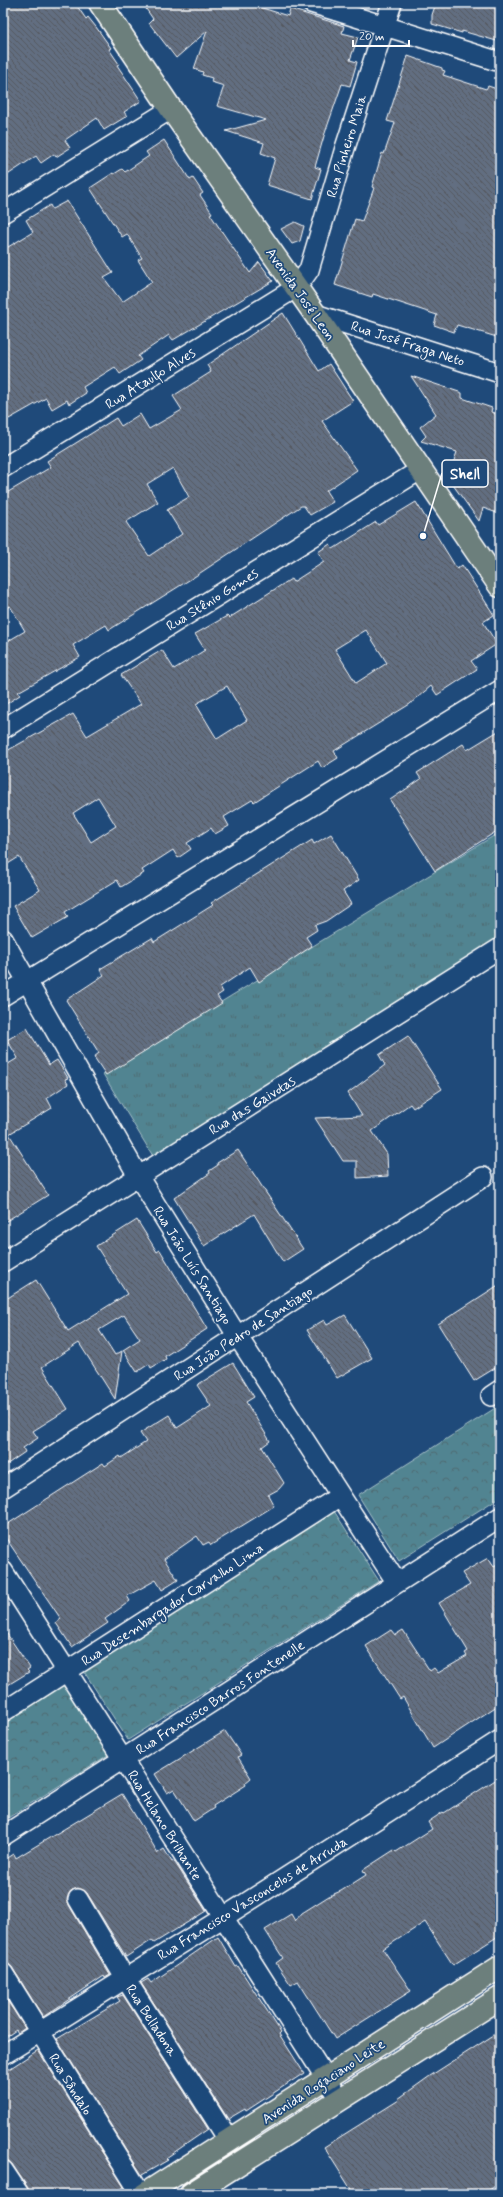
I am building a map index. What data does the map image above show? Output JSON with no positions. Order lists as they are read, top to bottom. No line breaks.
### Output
{"streets":{"main road":["Avenida José Leon","Avenida Rogaciano Leite"],"street":["Rua Pinheiro Maia","Rua José Fraga Neto","Rua Ataulfo Alves","Rua Stênio Gomes","Rua das Gaivotas","Rua João Luís Santiago","Rua João Pedro de Santiago","Rua Desembargador Carvalho Lima","Rua Francisco Barros Fontenelle","Rua Helano Brilhante","Rua Francisco Vasconcelos de Arruda","Rua Belladona","Rua Sândalo"]},"crossings":[["Rua Pinheiro Maia","Avenida José Leon"],["Rua Pinheiro Maia","Rua Ataulfo Alves"],["Avenida José Leon","Rua José Fraga Neto"],["Avenida José Leon","Rua Ataulfo Alves"],["Avenida José Leon","Rua Stênio Gomes"],["Rua das Gaivotas","Rua João Luís Santiago"],["Rua João Luís Santiago","Rua João Pedro de Santiago"],["Rua João Luís Santiago","Rua Desembargador Carvalho Lima"],["Rua João Luís Santiago","Rua Francisco Barros Fontenelle"],["Rua Desembargador Carvalho Lima","Rua Helano Brilhante"],["Rua Francisco Barros Fontenelle","Rua Helano Brilhante"],["Rua Helano Brilhante","Rua Francisco Vasconcelos de Arruda"],["Rua Helano Brilhante","Avenida Rogaciano Leite"],["Rua Francisco Vasconcelos de Arruda","Rua Belladona"],["Rua Francisco Vasconcelos de Arruda","Rua Sândalo"],["Rua Belladona","Avenida Rogaciano Leite"]],"places":["Shell"],"scale_bar":"20 m"}
